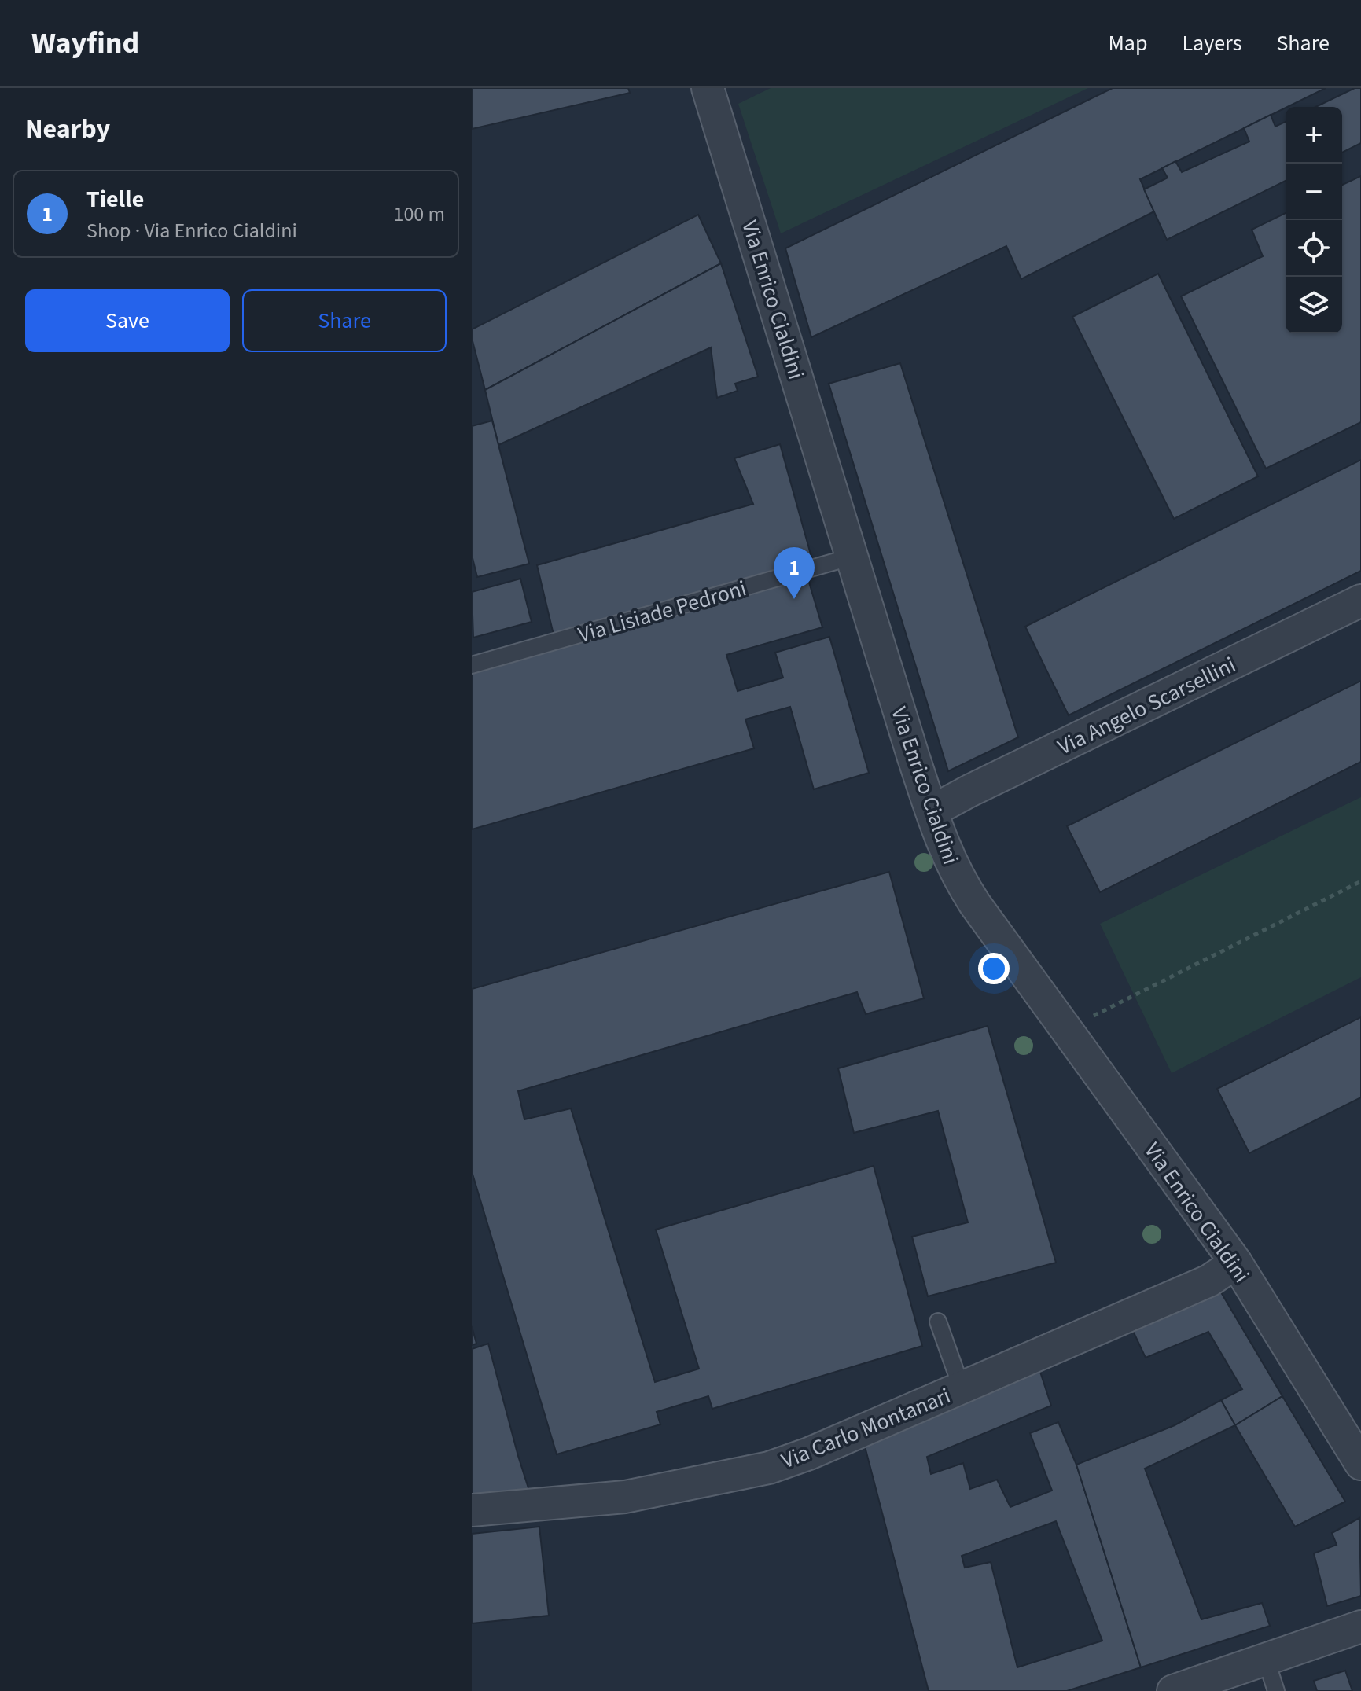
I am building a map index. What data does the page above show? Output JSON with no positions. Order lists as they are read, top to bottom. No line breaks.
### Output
{"streets":{"street":["Via Enrico Cialdini","Via Angelo Scarsellini","Via Carlo Montanari"],"lane":["Via Lisiade Pedroni"]},"crossings":[["Via Enrico Cialdini","Via Lisiade Pedroni"],["Via Enrico Cialdini","Via Angelo Scarsellini"],["Via Enrico Cialdini","Via Carlo Montanari"]],"page":{"header":"Wayfind","nav":["Map","Layers","Share"],"heading":"Nearby","map_buttons":["+","−"],"list":[{"mark":"1","name":"Tielle","note":"Shop · Via Enrico Cialdini","value":"100 m"}],"buttons":["Save","Share"],"pins":"1"}}
